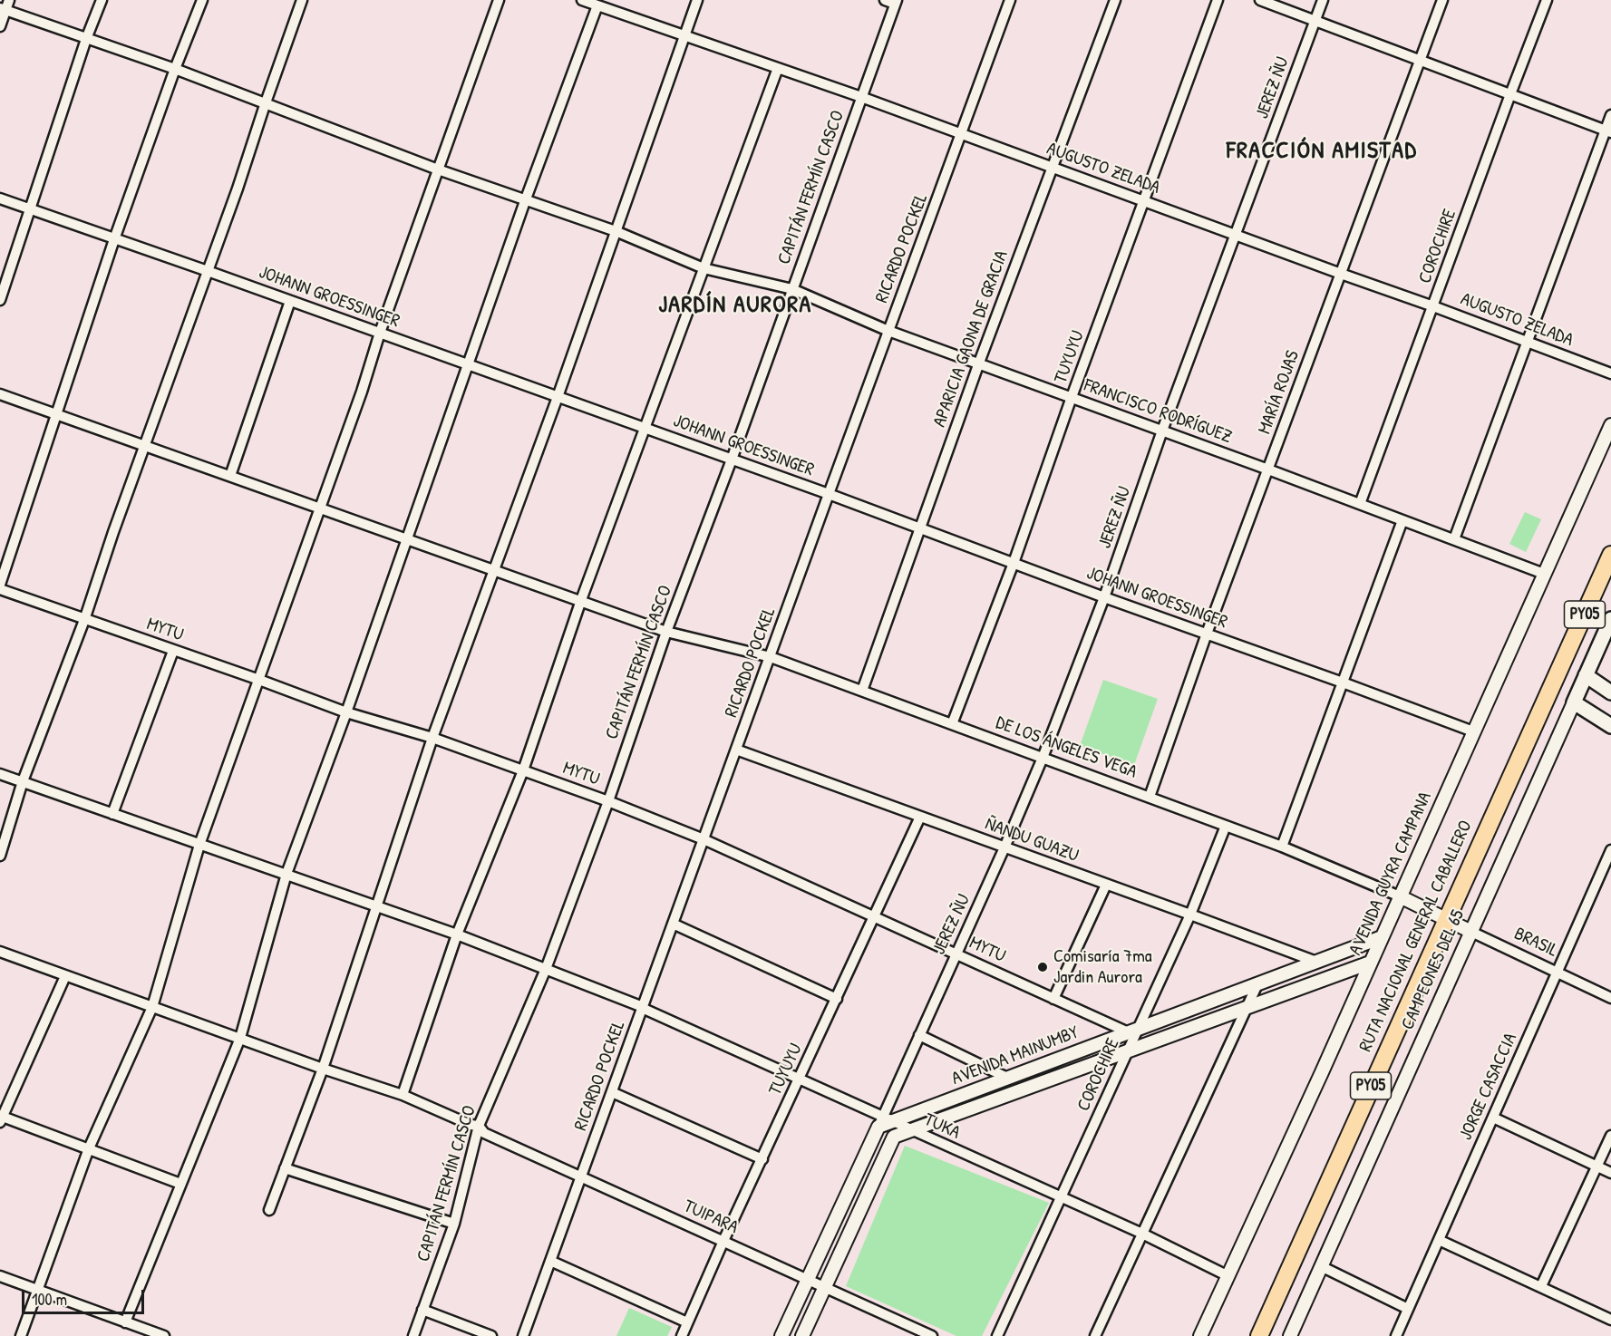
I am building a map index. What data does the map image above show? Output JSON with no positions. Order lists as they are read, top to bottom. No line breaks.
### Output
{"streets":{"highway":["PY05","RUTA NACIONAL GENERAL CABALLERO"],"main road":["CAMPEONES DEL 65"],"street":["JEREZ ÑU","AUGUSTO ZELADA","CAPITÁN FERMÍN CASCO","COROCHIRE","RICARDO POCKEL","JOHANN GROESSINGER","APARICIA GAONA DE GRACIA","TUYUYU","MARÍA ROJAS","FRANCISCO RODRÍGUEZ","MYTU","DE LOS ÁNGELES VEGA","ÑANDU GUAZU","AVENIDA GUYRA CAMPANA","BRASIL","AVENIDA MAINUMBY","JORGE CASACCIA","TUKA","TUIPARA"]},"crossings":[["JEREZ ÑU","AUGUSTO ZELADA"],["JEREZ ÑU","JOHANN GROESSINGER"],["JEREZ ÑU","FRANCISCO RODRÍGUEZ"],["JEREZ ÑU","MYTU"],["JEREZ ÑU","DE LOS ÁNGELES VEGA"],["JEREZ ÑU","ÑANDU GUAZU"],["JEREZ ÑU","AVENIDA MAINUMBY"],["JEREZ ÑU","TUKA"],["AUGUSTO ZELADA","CAPITÁN FERMÍN CASCO"],["AUGUSTO ZELADA","COROCHIRE"],["AUGUSTO ZELADA","RICARDO POCKEL"],["AUGUSTO ZELADA","APARICIA GAONA DE GRACIA"],["AUGUSTO ZELADA","TUYUYU"],["AUGUSTO ZELADA","MARÍA ROJAS"],["CAPITÁN FERMÍN CASCO","JOHANN GROESSINGER"],["CAPITÁN FERMÍN CASCO","FRANCISCO RODRÍGUEZ"],["CAPITÁN FERMÍN CASCO","MYTU"],["CAPITÁN FERMÍN CASCO","DE LOS ÁNGELES VEGA"],["CAPITÁN FERMÍN CASCO","TUKA"],["CAPITÁN FERMÍN CASCO","TUIPARA"],["COROCHIRE","FRANCISCO RODRÍGUEZ"],["COROCHIRE","MYTU"],["COROCHIRE","DE LOS ÁNGELES VEGA"],["COROCHIRE","ÑANDU GUAZU"],["COROCHIRE","AVENIDA MAINUMBY"],["COROCHIRE","TUKA"],["RICARDO POCKEL","JOHANN GROESSINGER"],["RICARDO POCKEL","FRANCISCO RODRÍGUEZ"],["RICARDO POCKEL","MYTU"],["RICARDO POCKEL","DE LOS ÁNGELES VEGA"],["RICARDO POCKEL","ÑANDU GUAZU"],["RICARDO POCKEL","TUKA"],["RICARDO POCKEL","TUIPARA"],["JOHANN GROESSINGER","APARICIA GAONA DE GRACIA"],["JOHANN GROESSINGER","TUYUYU"],["JOHANN GROESSINGER","MARÍA ROJAS"],["JOHANN GROESSINGER","AVENIDA GUYRA CAMPANA"],["APARICIA GAONA DE GRACIA","FRANCISCO RODRÍGUEZ"],["APARICIA GAONA DE GRACIA","DE LOS ÁNGELES VEGA"],["TUYUYU","FRANCISCO RODRÍGUEZ"],["TUYUYU","MYTU"],["TUYUYU","DE LOS ÁNGELES VEGA"],["TUYUYU","ÑANDU GUAZU"],["TUYUYU","TUKA"],["TUYUYU","TUIPARA"],["MARÍA ROJAS","FRANCISCO RODRÍGUEZ"],["MARÍA ROJAS","DE LOS ÁNGELES VEGA"],["FRANCISCO RODRÍGUEZ","AVENIDA GUYRA CAMPANA"],["MYTU","AVENIDA MAINUMBY"],["DE LOS ÁNGELES VEGA","AVENIDA GUYRA CAMPANA"],["DE LOS ÁNGELES VEGA","RUTA NACIONAL GENERAL CABALLERO"],["DE LOS ÁNGELES VEGA","BRASIL"],["ÑANDU GUAZU","AVENIDA MAINUMBY"],["AVENIDA GUYRA CAMPANA","AVENIDA MAINUMBY"],["AVENIDA GUYRA CAMPANA","TUKA"],["RUTA NACIONAL GENERAL CABALLERO","BRASIL"],["BRASIL","CAMPEONES DEL 65"],["BRASIL","JORGE CASACCIA"],["AVENIDA MAINUMBY","TUKA"],["AVENIDA MAINUMBY","TUIPARA"]],"districts":["FRACCIÓN AMISTAD","JARDÍN AURORA"],"places":["Comisaría 7ma Jardin Aurora"],"scale_bar":"100 m"}
